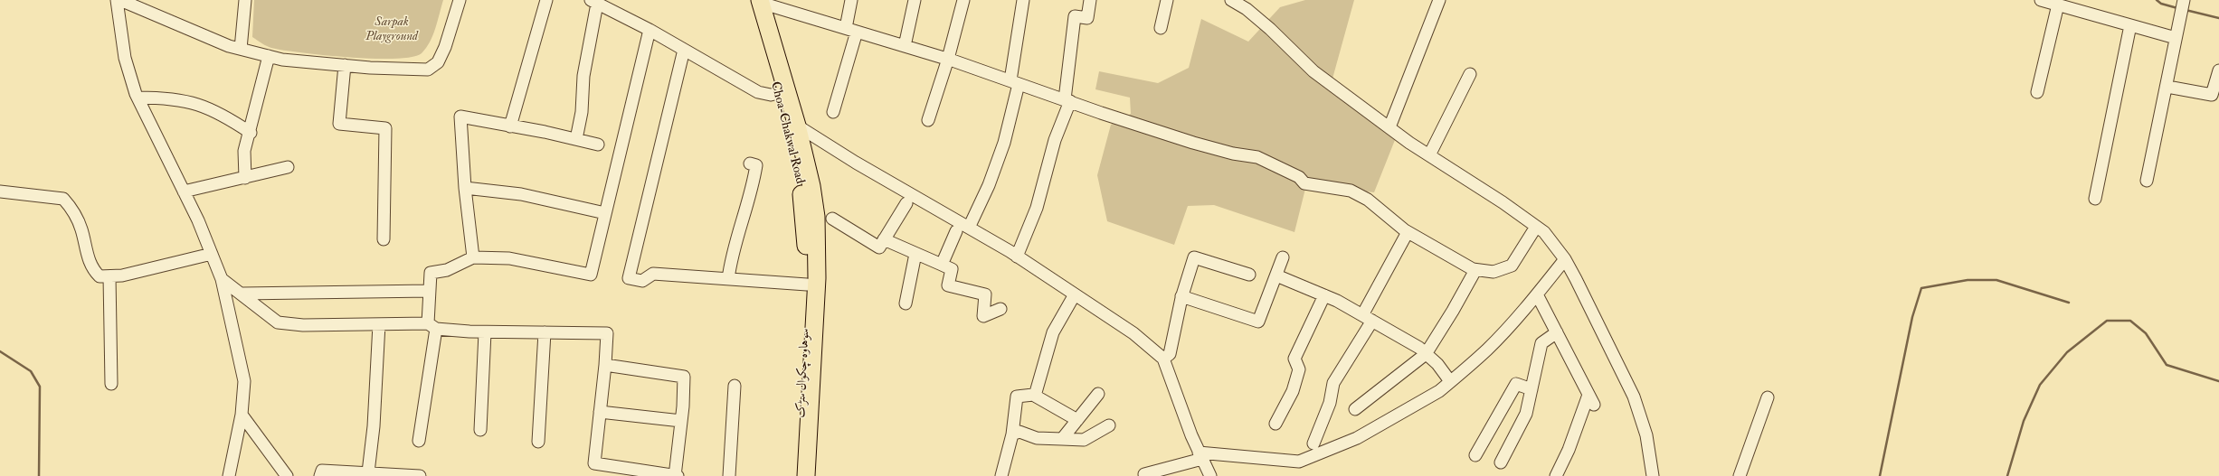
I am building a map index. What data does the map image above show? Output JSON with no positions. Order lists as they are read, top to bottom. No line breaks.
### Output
{"streets":{"highway":["Choa-Chakwal Road","سوہاوہ چکوال سڑک"]},"crossings":[["Choa-Chakwal Road","سوہاوہ چکوال سڑک"]],"parks":["Sarpak Playground"]}
